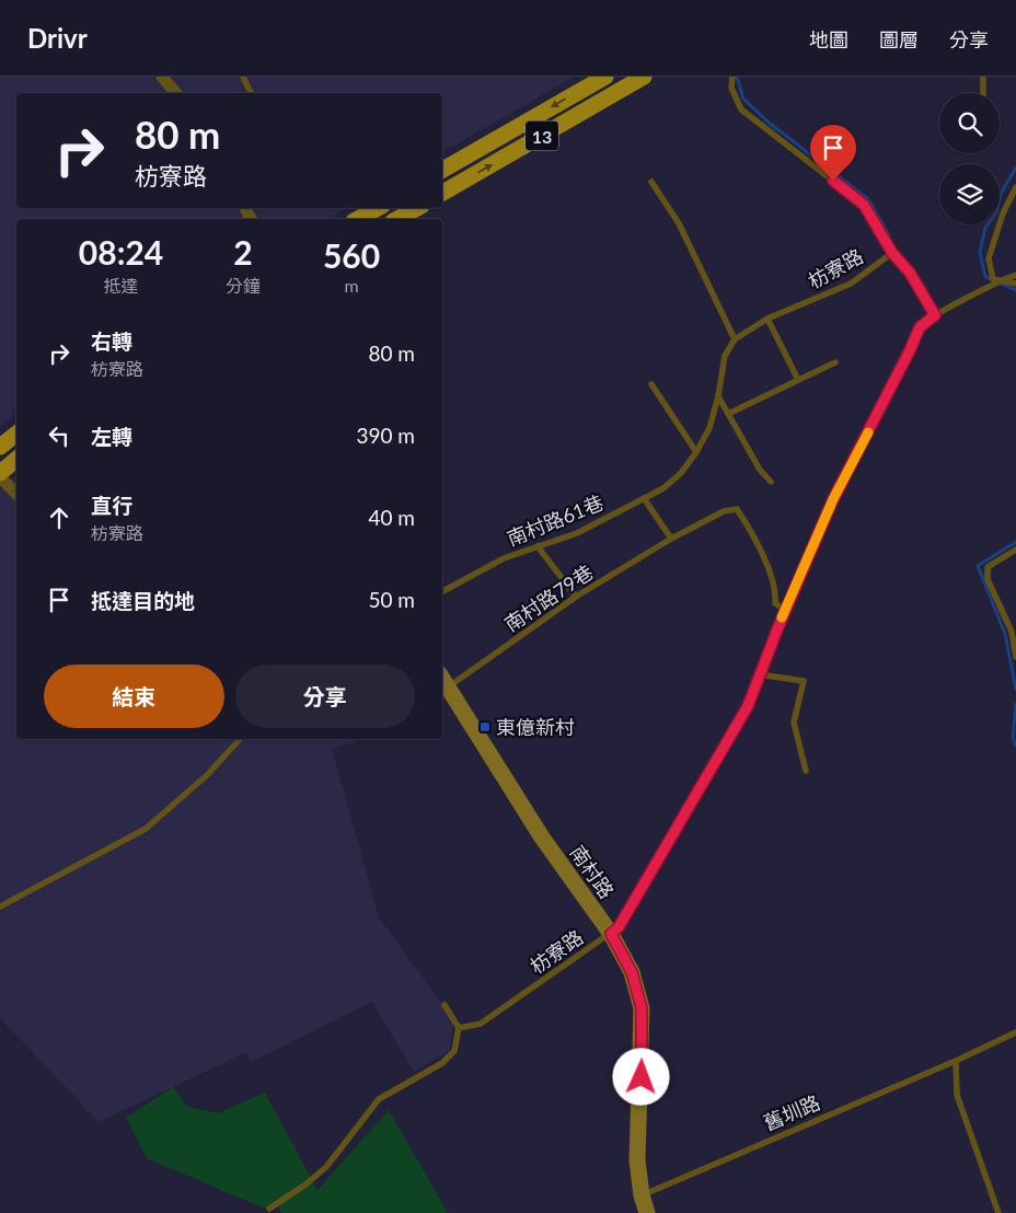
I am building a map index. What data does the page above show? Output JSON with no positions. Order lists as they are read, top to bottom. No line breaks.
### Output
{"streets":{"main road":["13"],"street":["南村路"],"lane":["枋寮路","南村路61巷","南村路79巷","舊圳路"]},"crossings":[["枋寮路","南村路79巷"],["枋寮路","南村路"],["南村路79巷","南村路"],["南村路","舊圳路"]],"places":{"transit":["東億新村"]},"page":{"header":"Drivr","nav":["地圖","圖層","分享"],"turn":["80 m","枋寮路"],"eta":["08:24","抵達","2","分鐘","560","m"],"list":[{"name":"右轉","note":"枋寮路","value":"80 m"},{"name":"左轉","value":"390 m"},{"name":"直行","note":"枋寮路","value":"40 m"},{"name":"抵達目的地","value":"50 m"}],"buttons":["結束","分享"]}}
